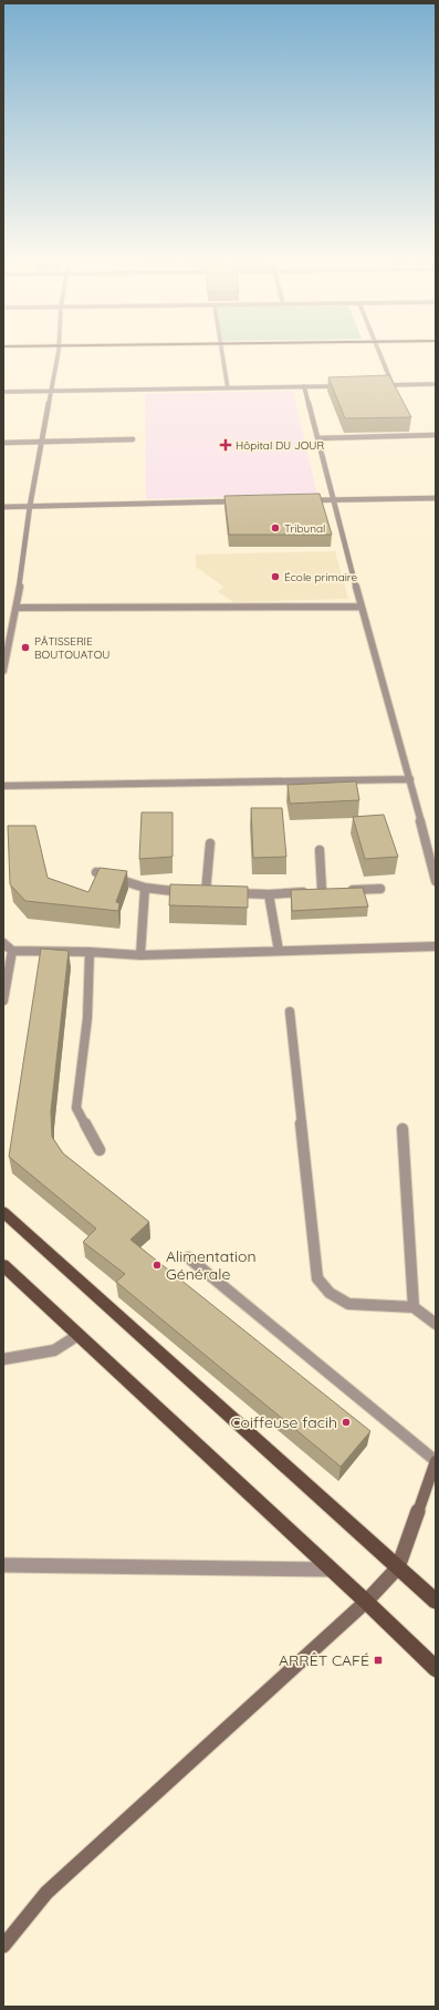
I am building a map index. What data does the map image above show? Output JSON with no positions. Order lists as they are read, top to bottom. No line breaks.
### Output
{"places":{"health":["Hôpital DU JOUR"],"other":["Tribunal","École primaire","PÂTISSERIE BOUTOUATOU","Alimentation Générale","Coiffeuse facih"],"transit":["ARRÊT CAFÉ"]}}
